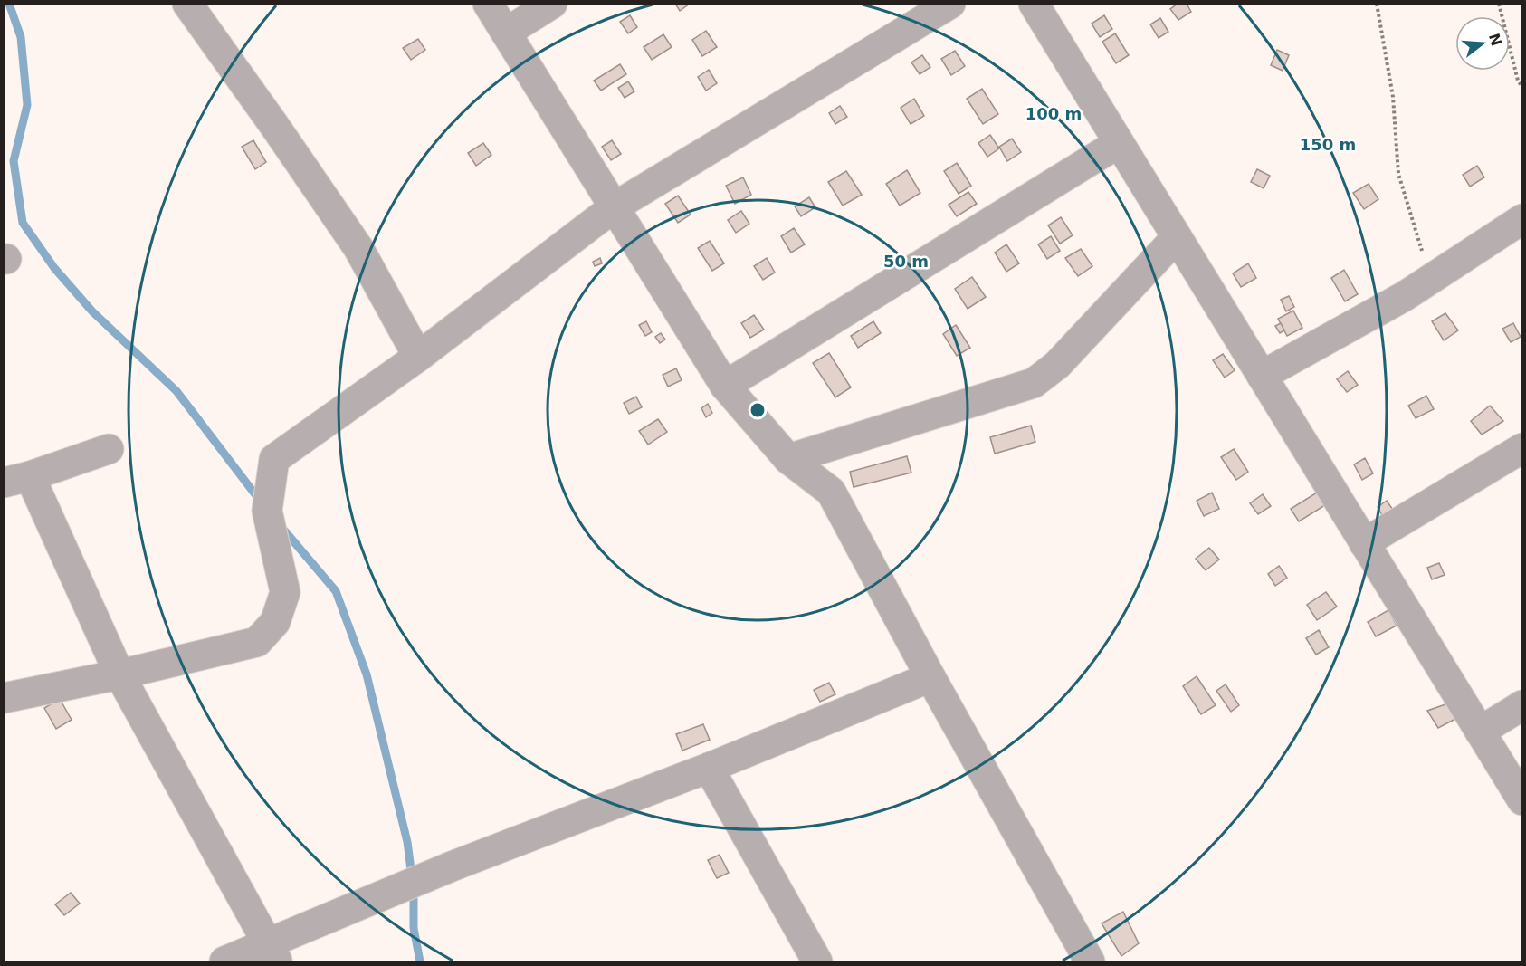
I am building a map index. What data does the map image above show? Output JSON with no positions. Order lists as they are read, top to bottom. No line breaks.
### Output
{"north":"right","rings":["100 m","150 m","50 m"]}
